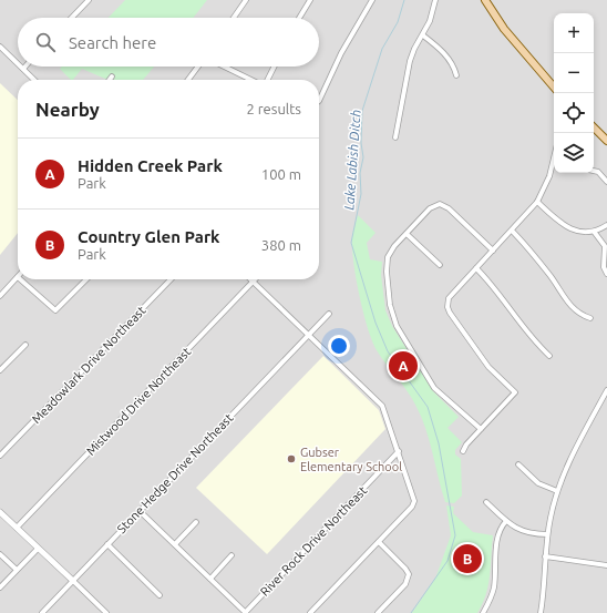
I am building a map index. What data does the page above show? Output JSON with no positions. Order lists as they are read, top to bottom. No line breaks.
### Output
{"streets":{"street":["Meadowlark Drive Northeast","Mistwood Drive Northeast","Stone Hedge Drive Northeast","River Rock Drive Northeast"]},"water":["Lake Labish Ditch"],"places":["Gubser Elementary School"],"page":{"map_buttons":["+","−"],"search":"Search here","heading":["Nearby","2 results"],"list":[{"mark":"A","name":"Hidden Creek Park","note":"Park","value":"100 m"},{"mark":"B","name":"Country Glen Park","note":"Park","value":"380 m"}],"pins":["A","B"]}}
